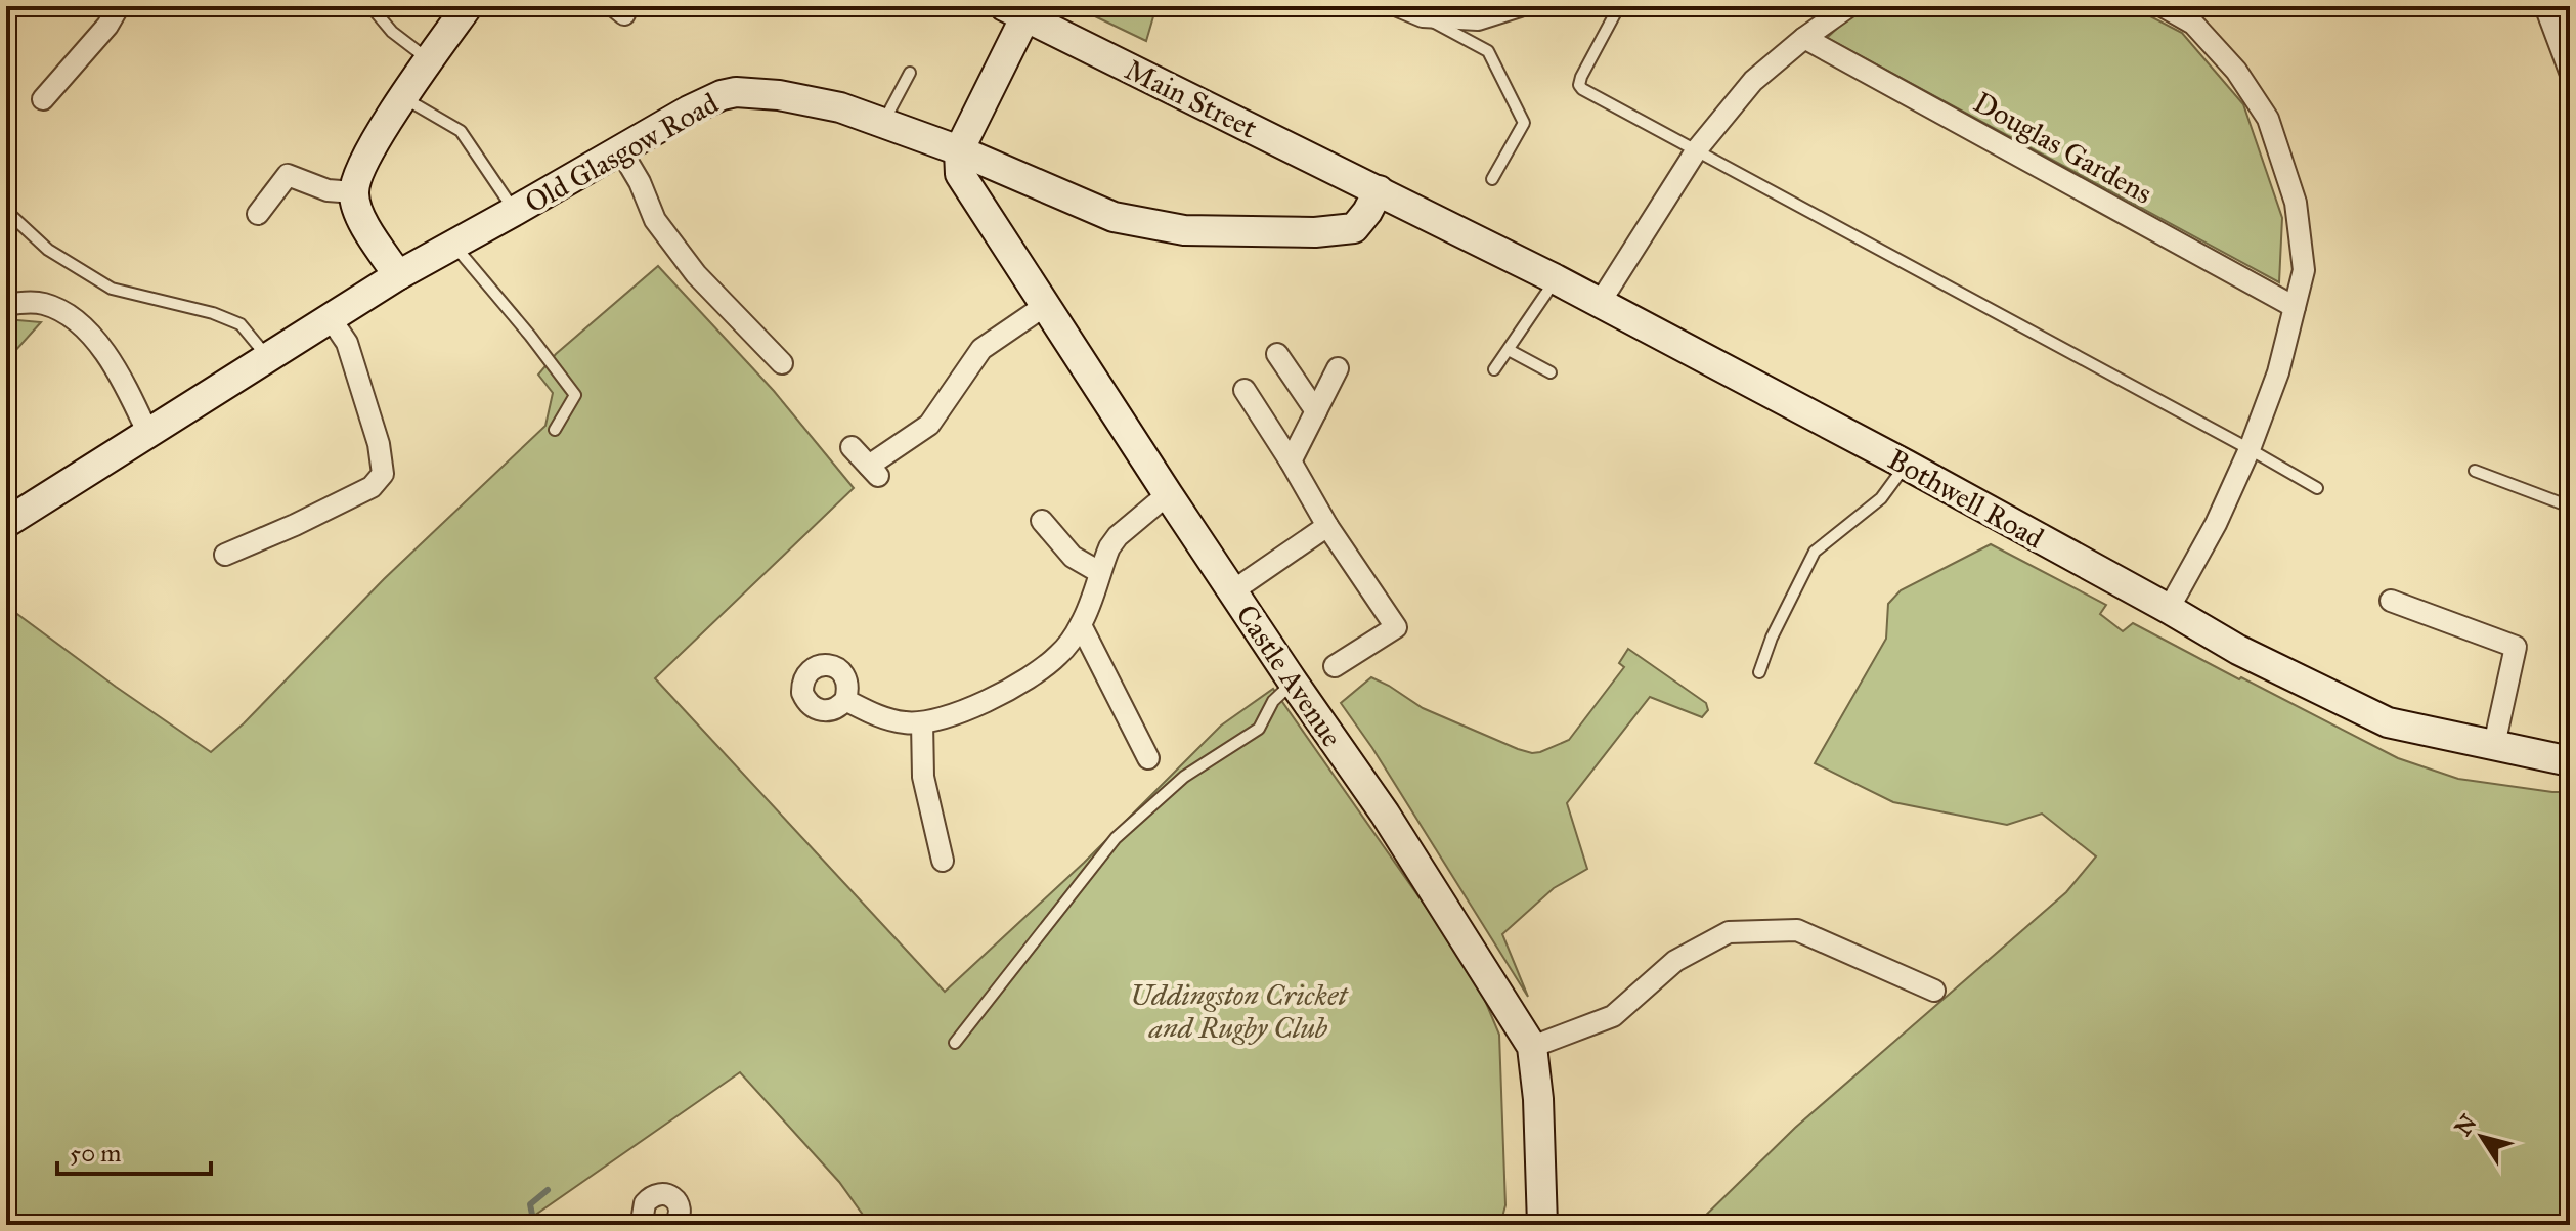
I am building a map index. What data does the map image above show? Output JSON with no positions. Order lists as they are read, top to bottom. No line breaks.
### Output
{"streets":{"street":["Main Street","Douglas Gardens","Old Glasgow Road","Bothwell Road","Castle Avenue"]},"crossings":[["Main Street","Old Glasgow Road"],["Main Street","Bothwell Road"],["Old Glasgow Road","Bothwell Road"],["Old Glasgow Road","Castle Avenue"]],"parks":["Uddingston Cricket and Rugby Club"],"scale_bar":"50 m","north":"top left"}
